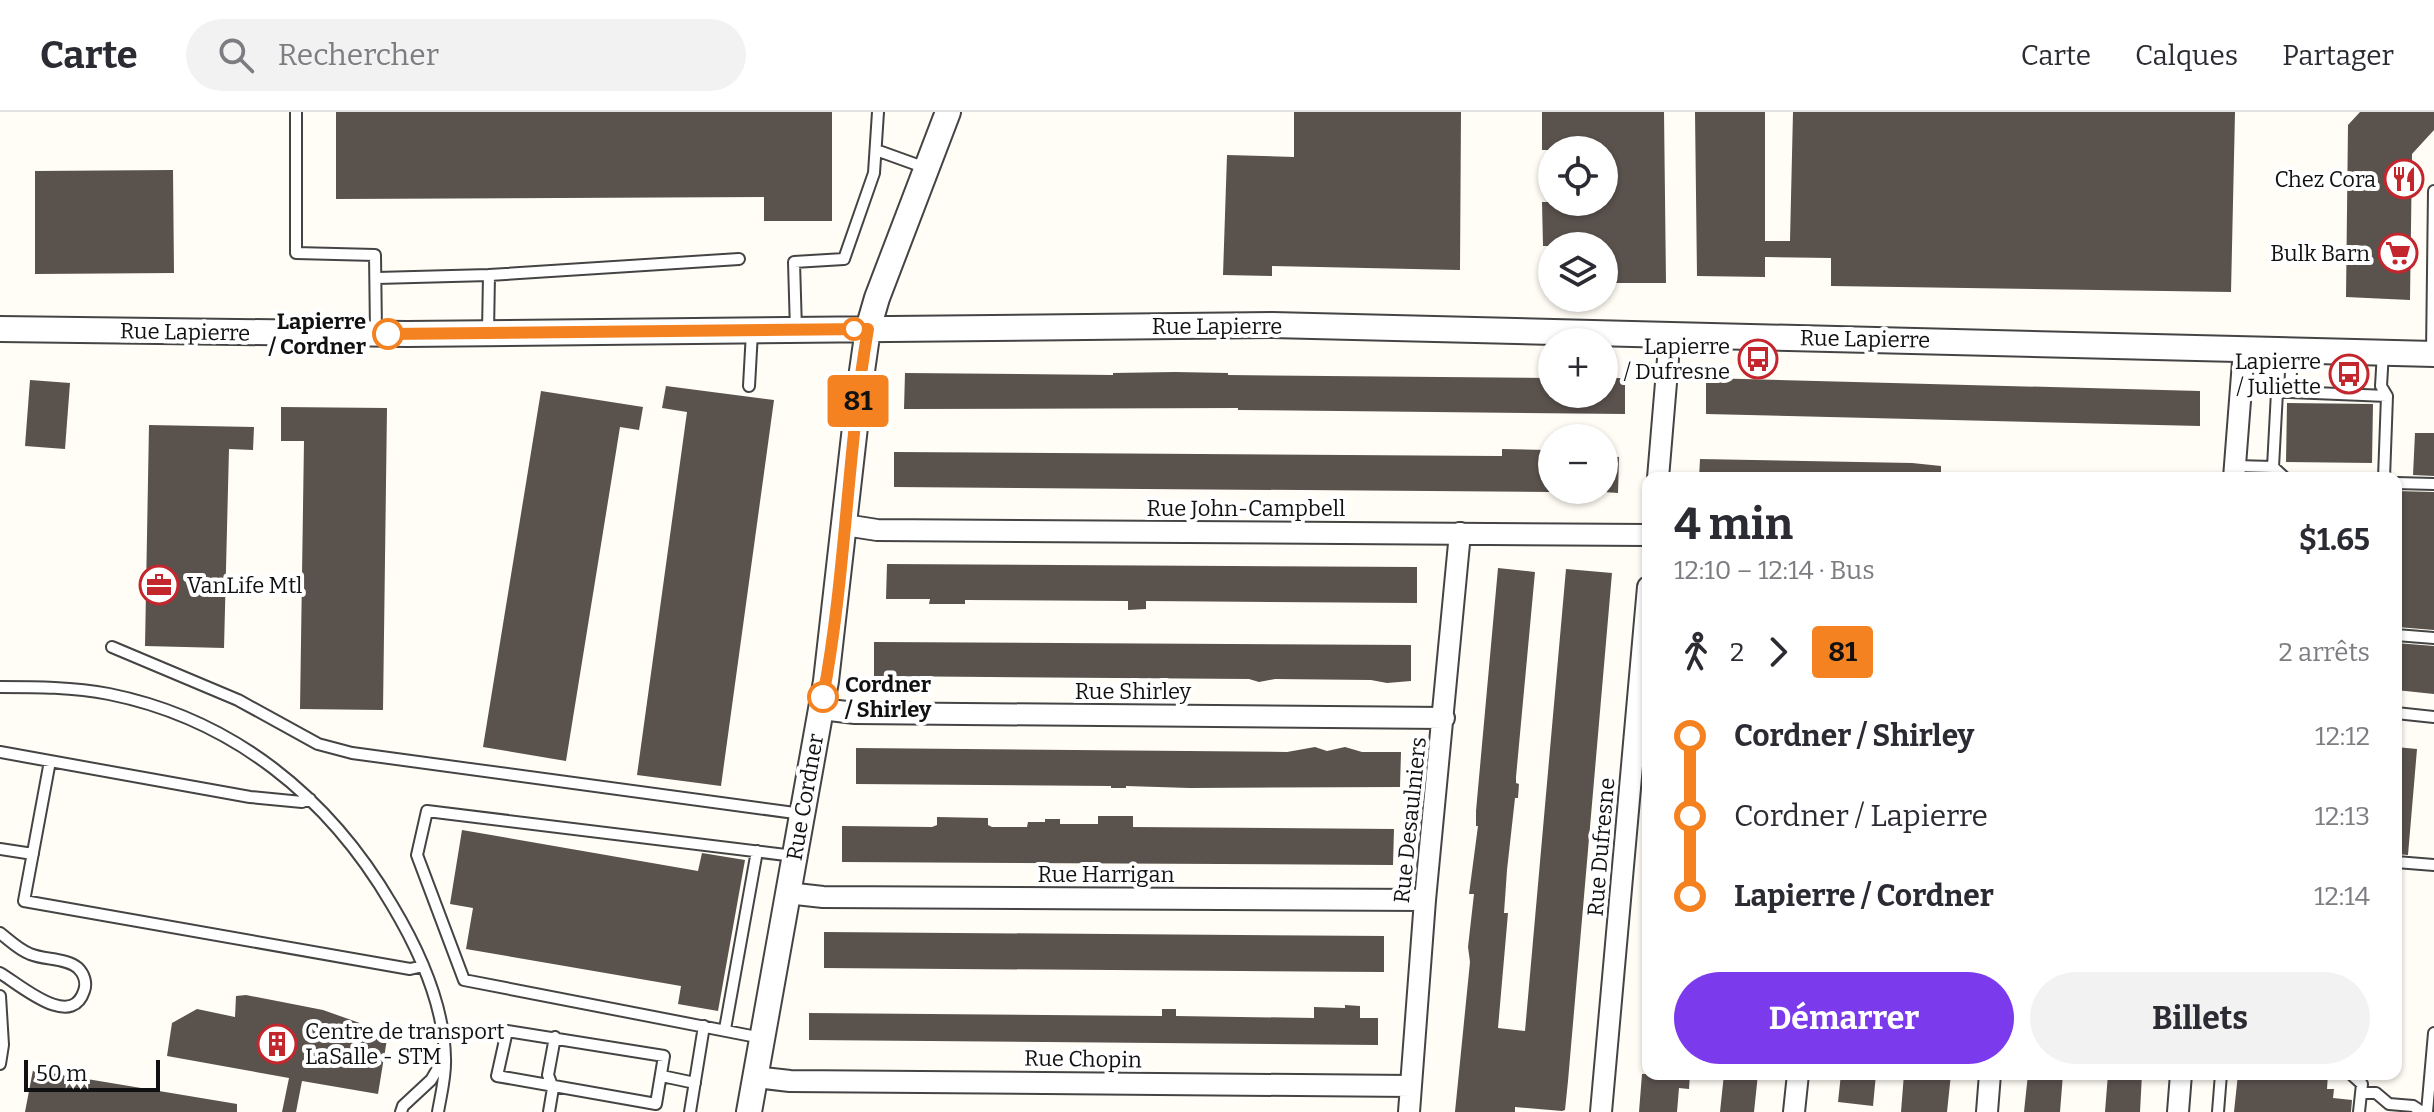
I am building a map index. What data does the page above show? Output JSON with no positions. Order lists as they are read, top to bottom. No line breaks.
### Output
{"streets":{"street":["Rue Lapierre","Rue John-Campbell","Rue Shirley","Rue Cordner","Rue Desaulniers","Rue Dufresne","Rue Harrigan","Rue Chopin"]},"crossings":[["Rue Lapierre","Rue Cordner"],["Rue John-Campbell","Rue Cordner"],["Rue John-Campbell","Rue Desaulniers"],["Rue Shirley","Rue Cordner"],["Rue Shirley","Rue Desaulniers"],["Rue Cordner","Rue Harrigan"],["Rue Cordner","Rue Chopin"],["Rue Desaulniers","Rue Harrigan"],["Rue Desaulniers","Rue Chopin"]],"places":{"restaurant":["Chez Cora"],"supermarket":["Bulk Barn"],"other":["Lapierre / Cordner","Cordner / Shirley"],"bus stop":["Lapierre / Dufresne","Lapierre / Juliette"],"office":["VanLife Mtl"],"building":["Centre de transport LaSalle - STM"]},"lines":["bus line 81"],"scale_bar":"50 m","page":{"header":"Carte","search":"Rechercher","nav":["Carte","Calques","Partager"],"on_map":"81","map_buttons":["+","−"],"heading":["4 min","12:10 – 12:14 · Bus","$1.65"],"legs":["2","81","2 arrêts"],"list":[{"name":"Cordner / Shirley","value":"12:12"},{"name":"Cordner / Lapierre","value":"12:13"},{"name":"Lapierre / Cordner","value":"12:14"}],"buttons":["Démarrer","Billets"],"scale":"50 m"}}
